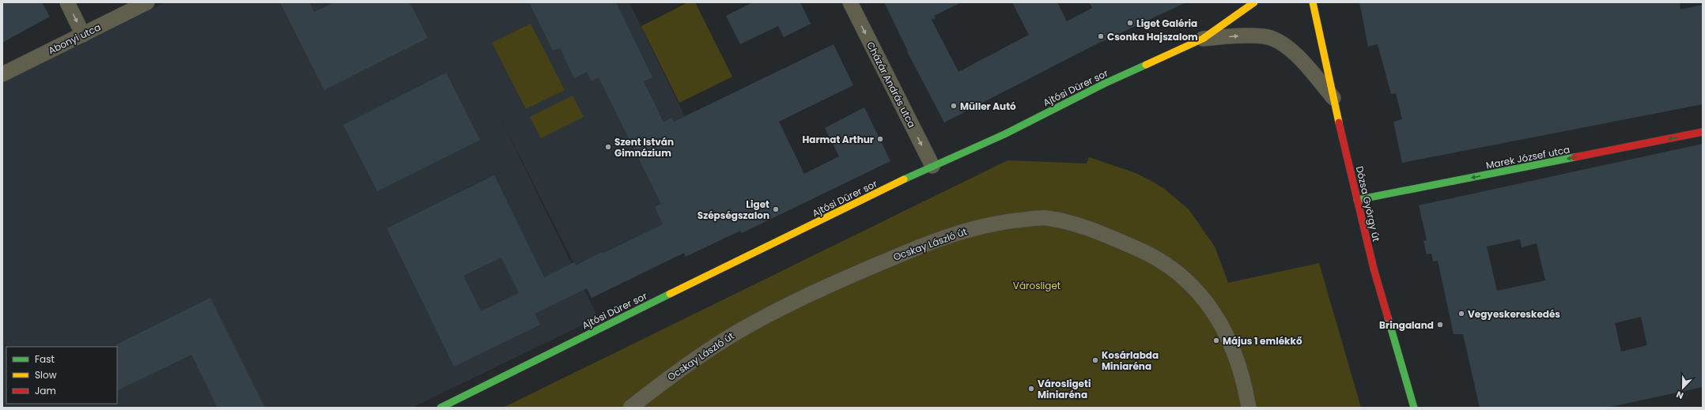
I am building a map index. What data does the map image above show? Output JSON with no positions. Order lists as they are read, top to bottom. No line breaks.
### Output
{"streets":{"street":["Abonyi utca","Cházár András utca","Ajtósi Dürer sor","Marek József utca","Dózsa György út","Ocskay László út"]},"crossings":[["Cházár András utca","Ajtósi Dürer sor"],["Marek József utca","Dózsa György út"]],"one_way":["Cházár András utca","Marek József utca"],"parks":["Városliget"],"places":["Liget Galéria","Csonka Hajszalom","Müller Autó","Harmat Arthur","Szent István Gimnázium","Liget Szépségszalon","Vegyeskereskedés","Bringaland","Május 1 emlékkő","Kosárlabda Miniaréna","Városligeti Miniaréna"],"legend":["Fast","Slow","Jam"],"north":"bottom"}
